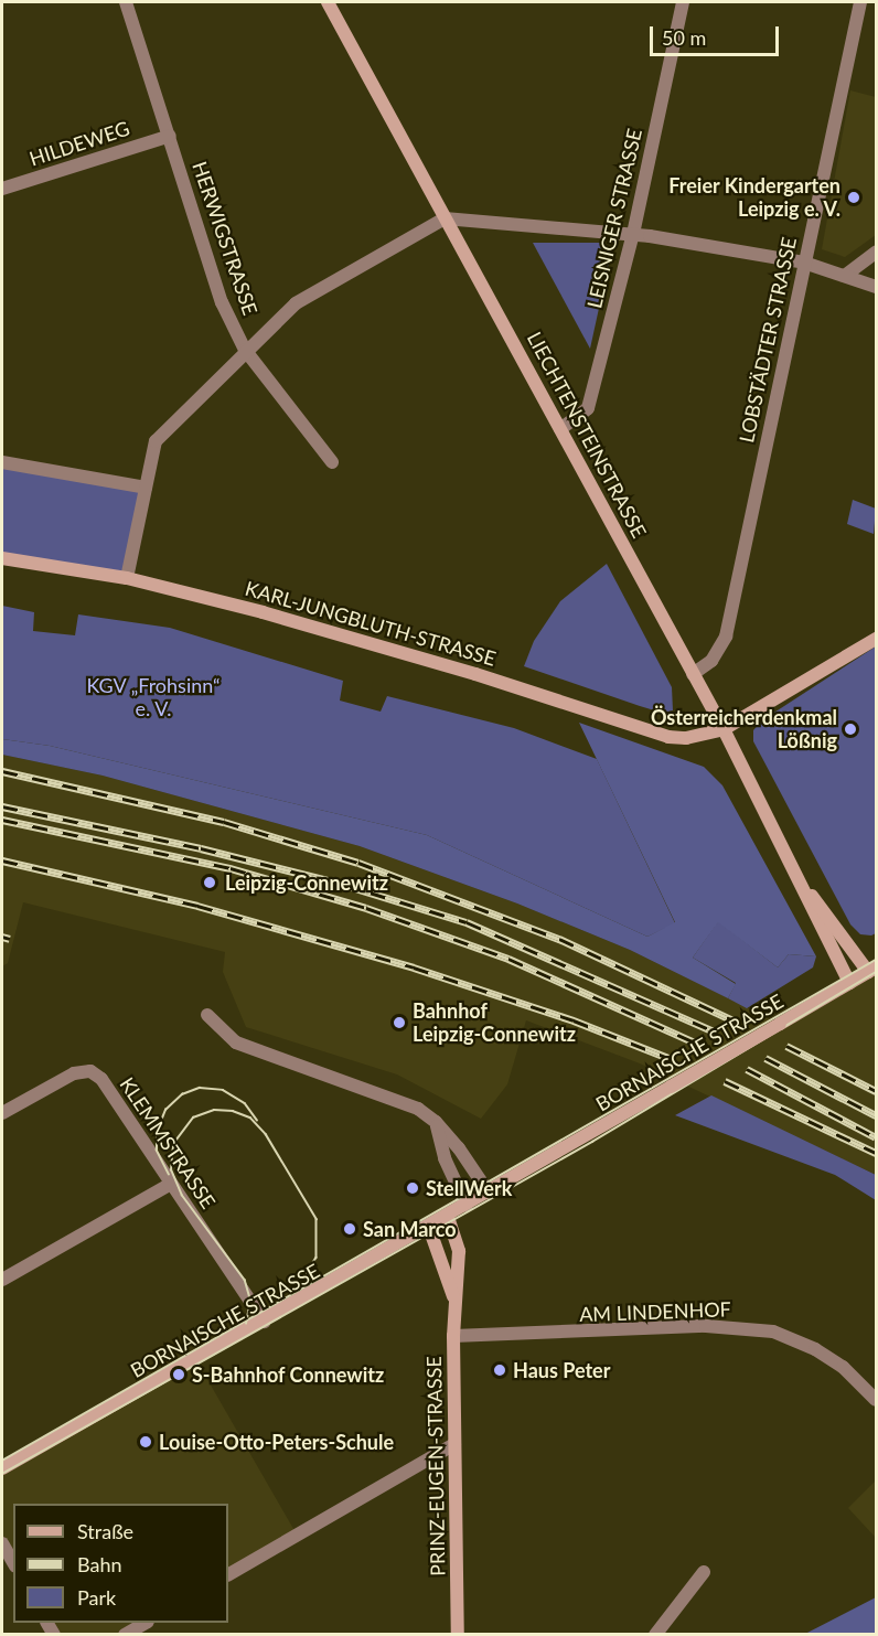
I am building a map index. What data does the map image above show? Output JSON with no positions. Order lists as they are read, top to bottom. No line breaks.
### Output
{"streets":{"street":["HILDEWEG","LEISNIGER STRASSE","HERWIGSTRASSE","LOBSTÄDTER STRASSE","LIECHTENSTEINSTRASSE","KARL-JUNGBLUTH-STRASSE","BORNAISCHE STRASSE","KLEMMSTRASSE","AM LINDENHOF","PRINZ-EUGEN-STRASSE"]},"crossings":[["HILDEWEG","HERWIGSTRASSE"],["LEISNIGER STRASSE","LIECHTENSTEINSTRASSE"],["LOBSTÄDTER STRASSE","LIECHTENSTEINSTRASSE"],["LIECHTENSTEINSTRASSE","KARL-JUNGBLUTH-STRASSE"],["LIECHTENSTEINSTRASSE","BORNAISCHE STRASSE"],["BORNAISCHE STRASSE","KLEMMSTRASSE"],["BORNAISCHE STRASSE","PRINZ-EUGEN-STRASSE"],["AM LINDENHOF","PRINZ-EUGEN-STRASSE"]],"parks":["KGV „Frohsinn“ e. V."],"places":["Freier Kindergarten Leipzig e. V.","Österreicherdenkmal Lößnig","Leipzig-Connewitz","Bahnhof Leipzig-Connewitz","StellWerk","San Marco","Haus Peter","S-Bahnhof Connewitz","Louise-Otto-Peters-Schule"],"legend":["Straße","Bahn","Park"],"scale_bar":"50 m"}
